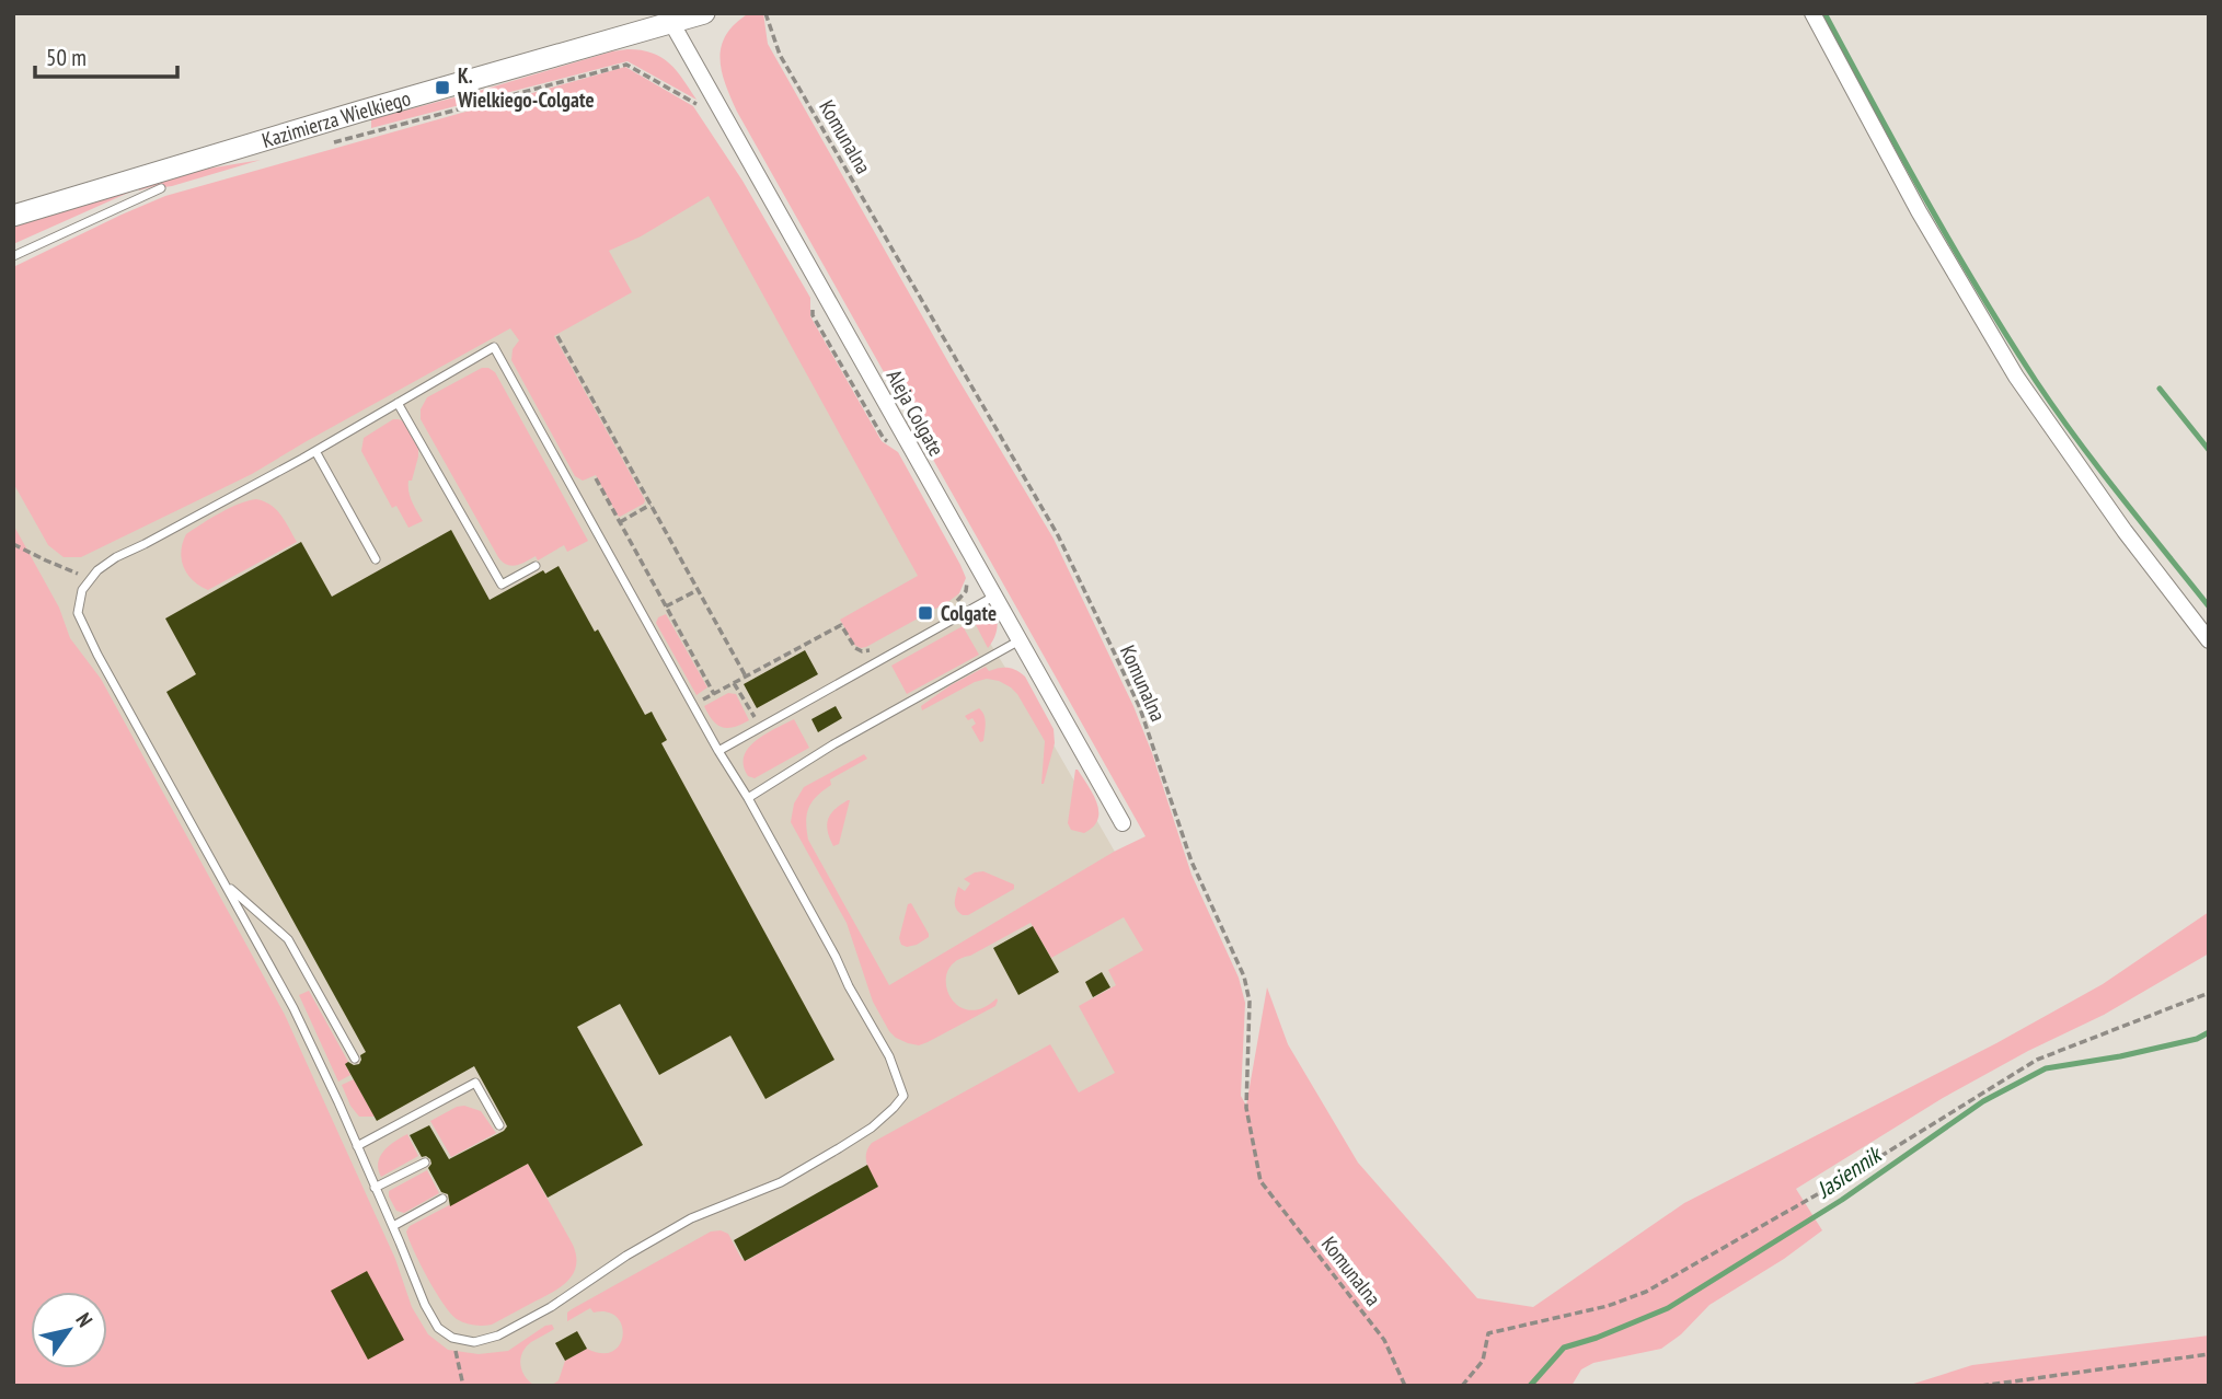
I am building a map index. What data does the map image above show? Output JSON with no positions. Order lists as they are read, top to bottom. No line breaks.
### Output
{"streets":{"street":["Kazimierza Wielkiego","Aleja Colgate"],"path":["Komunalna"]},"crossings":[["Kazimierza Wielkiego","Aleja Colgate"]],"water":["Jasiennik"],"places":{"transit":["K. Wielkiego-Colgate","Colgate"]},"scale_bar":"50 m","north":"top right"}
